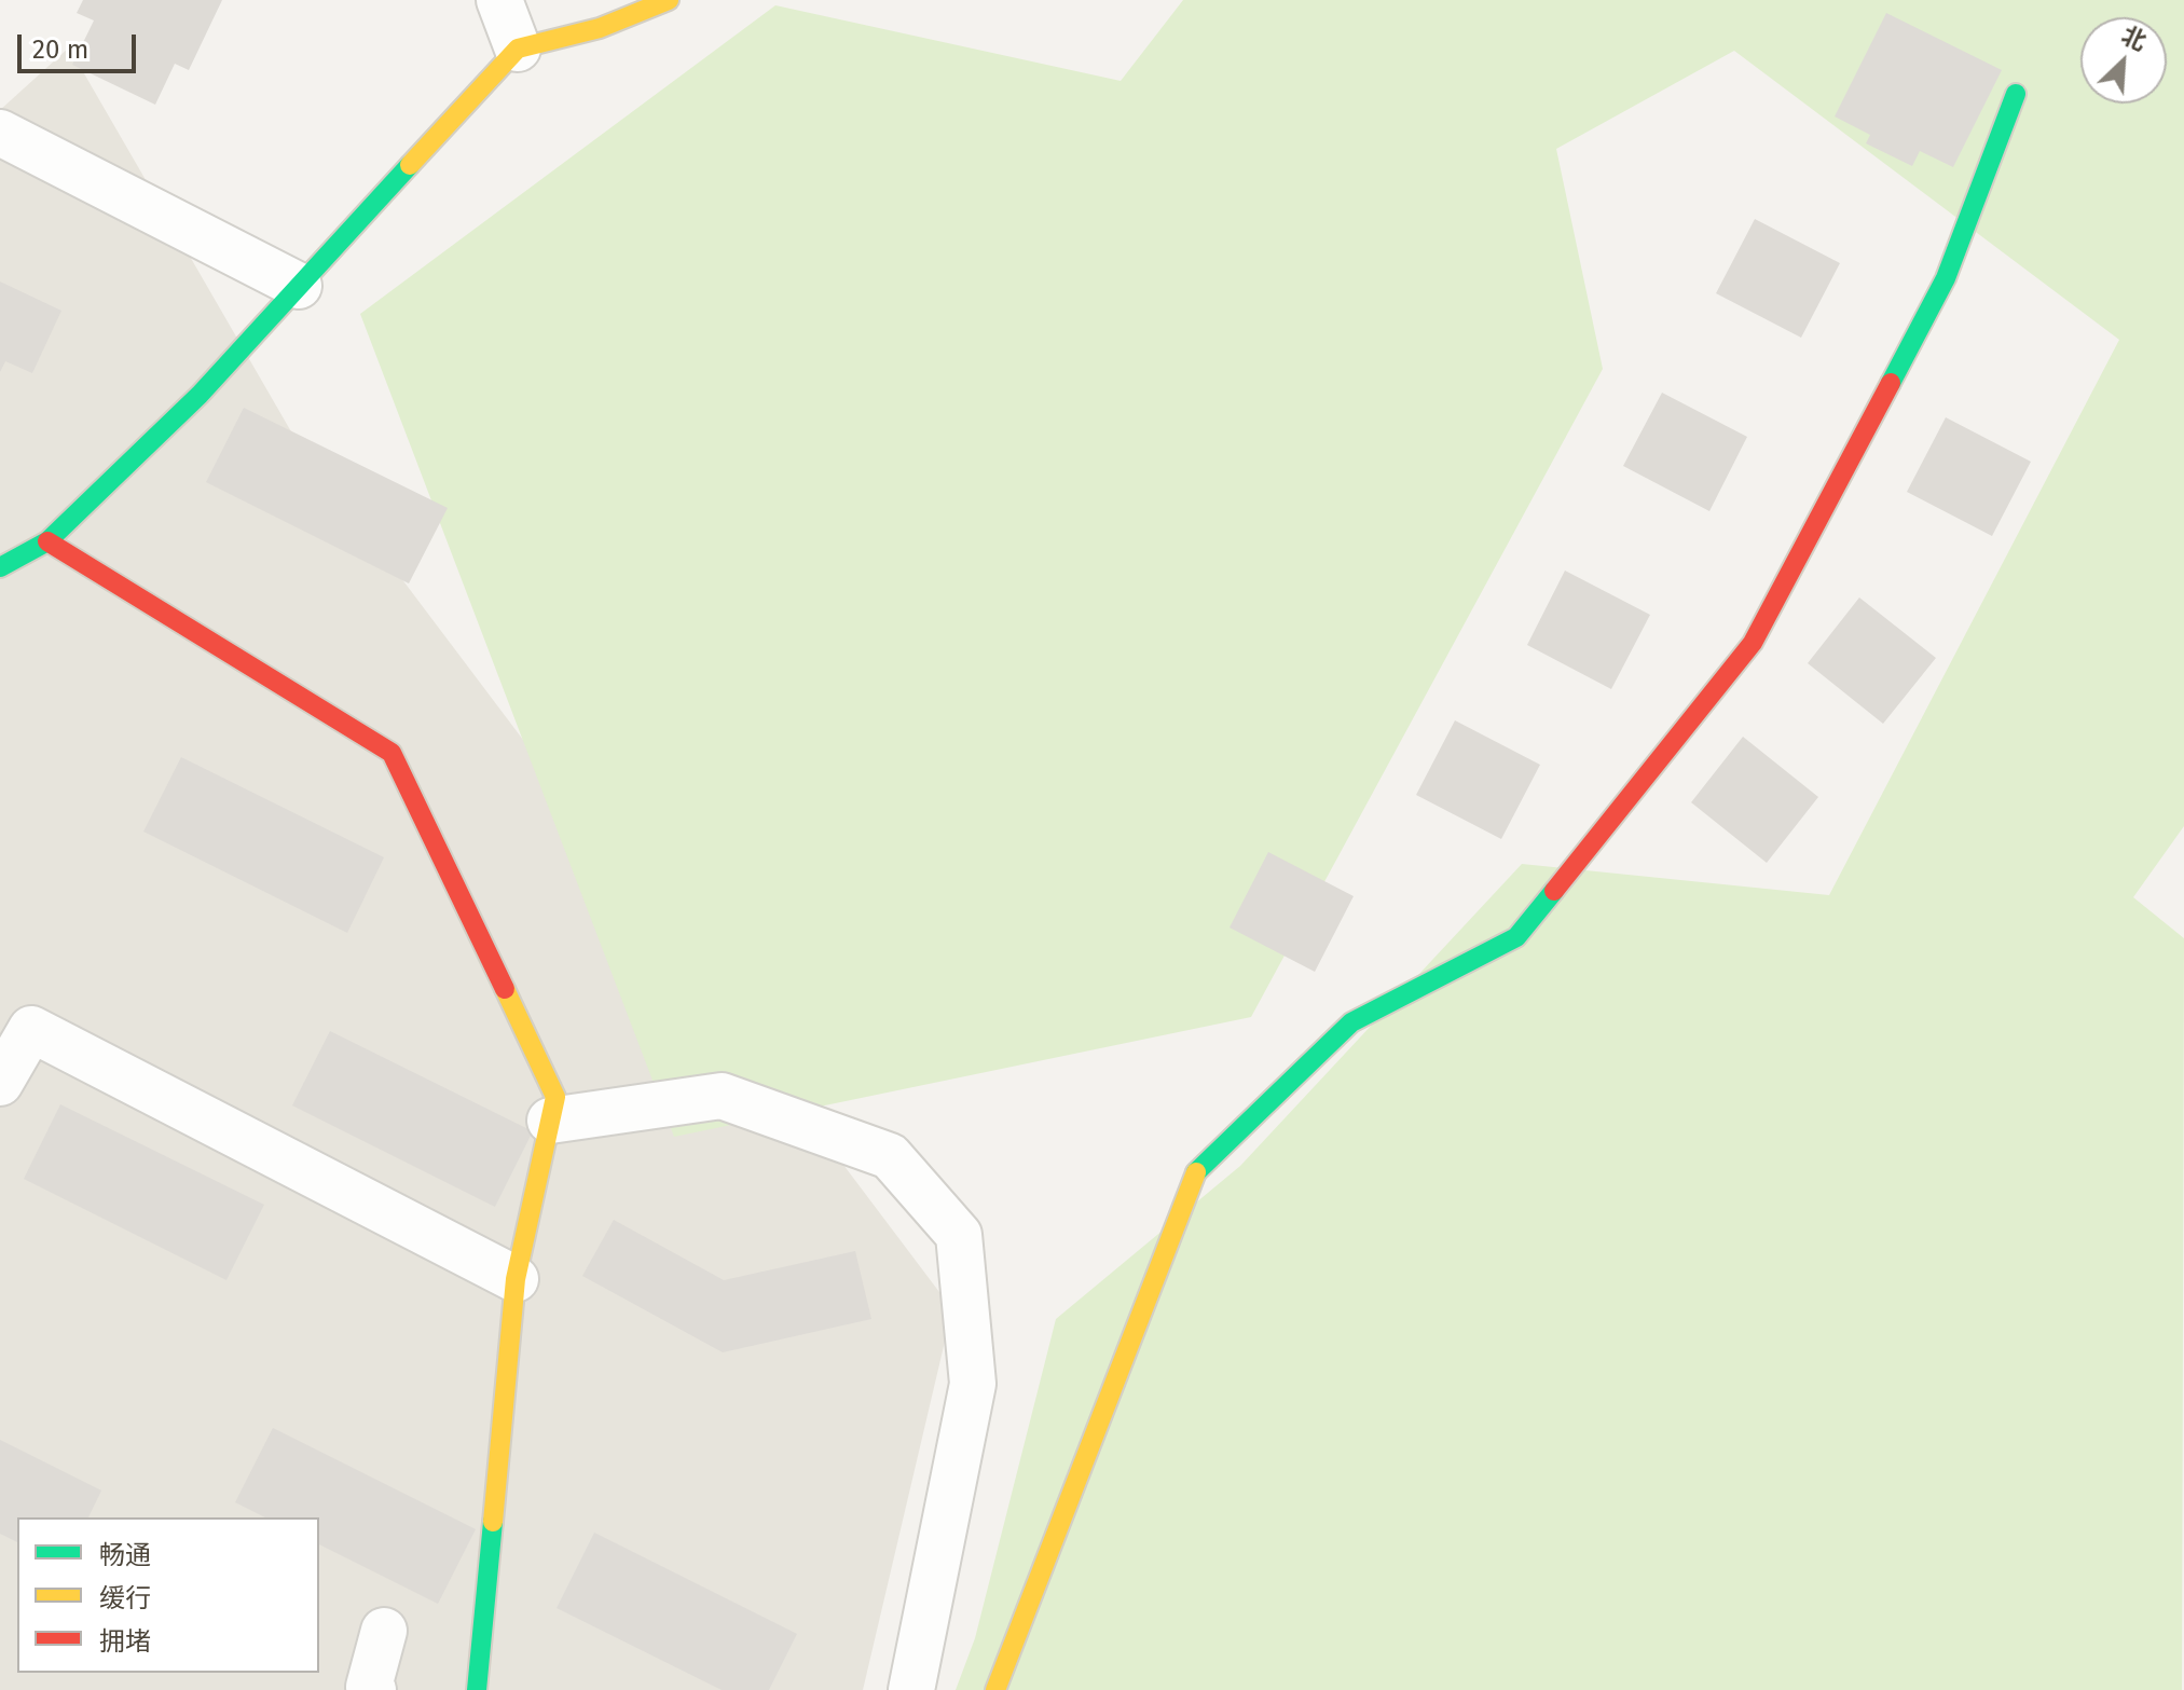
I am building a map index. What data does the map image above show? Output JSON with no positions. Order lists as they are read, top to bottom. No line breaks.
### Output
{"legend":["畅通","缓行","拥堵"],"scale_bar":"20 m","north":"top right"}
